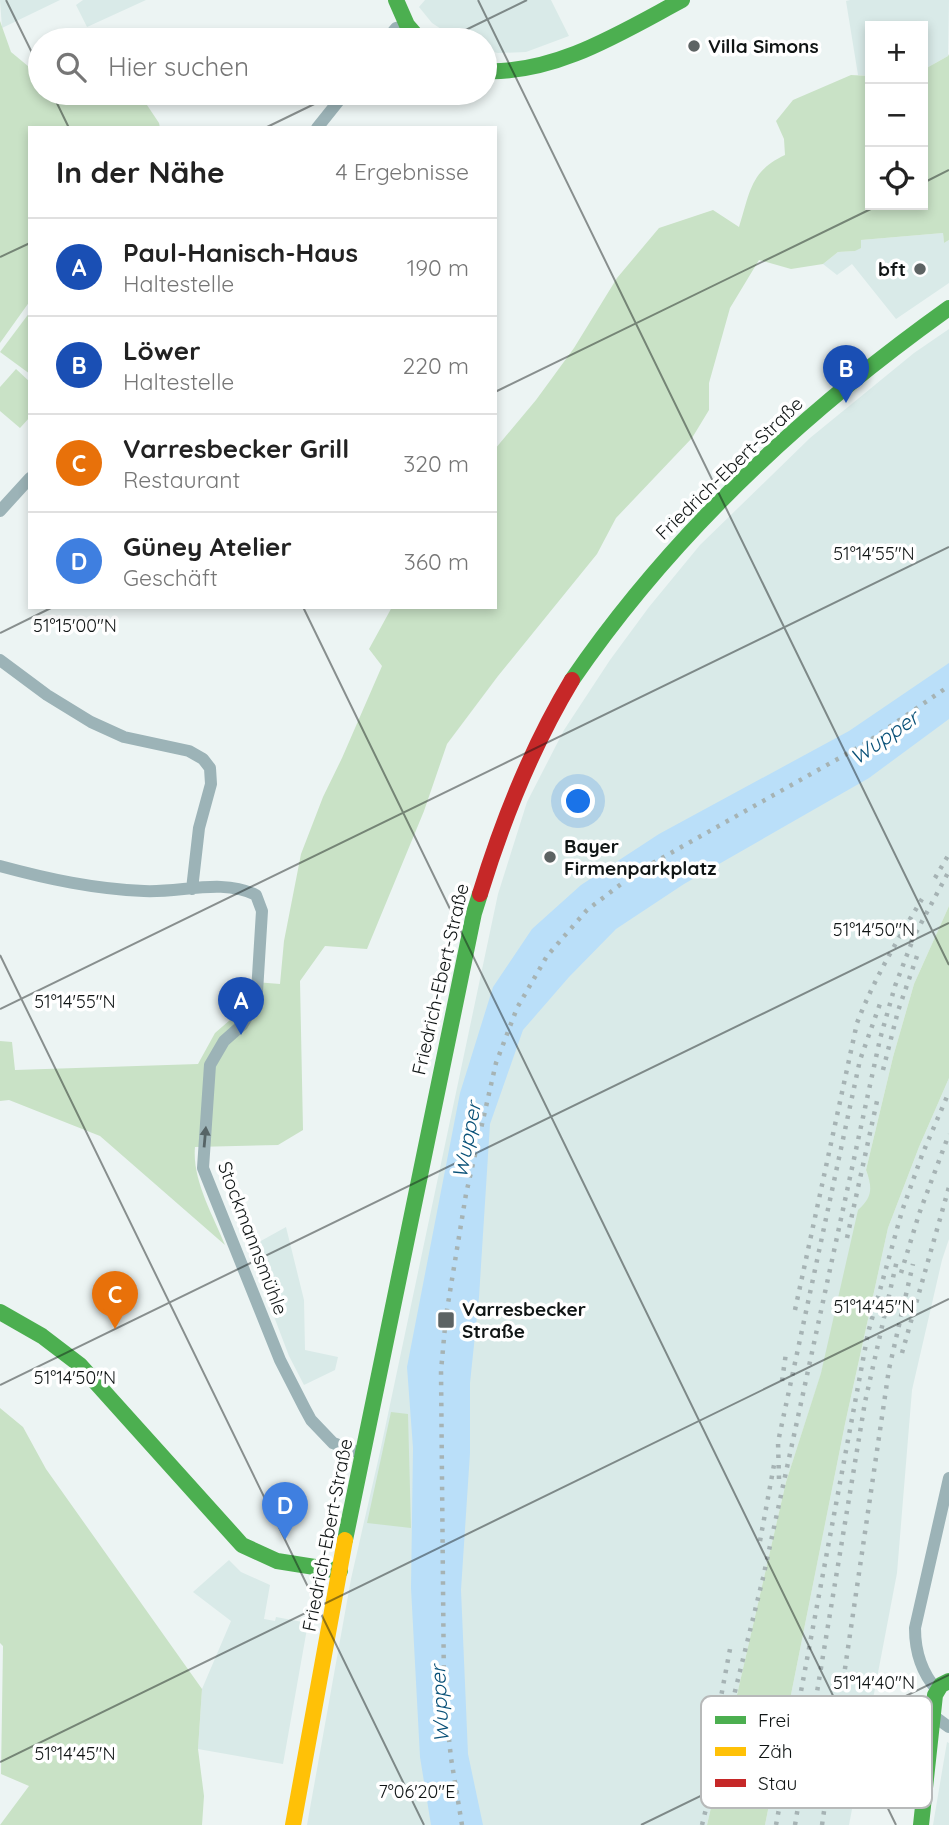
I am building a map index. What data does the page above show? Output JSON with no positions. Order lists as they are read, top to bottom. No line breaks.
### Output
{"streets":{"main road":["Friedrich-Ebert-Straße"],"street":["Stockmannsmühle"]},"crossings":[["Friedrich-Ebert-Straße","Stockmannsmühle"]],"one_way":["Stockmannsmühle"],"water":["Wupper"],"places":{"other":["Villa Simons","bft","Bayer Firmenparkplatz"],"transit":["Varresbecker Straße"]},"legend":["Frei","Zäh","Stau"],"page":{"map_buttons":["+","−"],"search":"Hier suchen","heading":["In der Nähe","4 Ergebnisse"],"list":[{"mark":"A","name":"Paul-Hanisch-Haus","note":"Haltestelle","value":"190 m"},{"mark":"B","name":"Löwer","note":"Haltestelle","value":"220 m"},{"mark":"C","name":"Varresbecker Grill","note":"Restaurant","value":"320 m"},{"mark":"D","name":"Güney Atelier","note":"Geschäft","value":"360 m"}],"pins":["B","A","C","D"]},"coordinates":["51°14'55\"N","51°15'00\"N","51°14'50\"N","51°14'45\"N","51°14'40\"N","7°06'20\"E"]}
